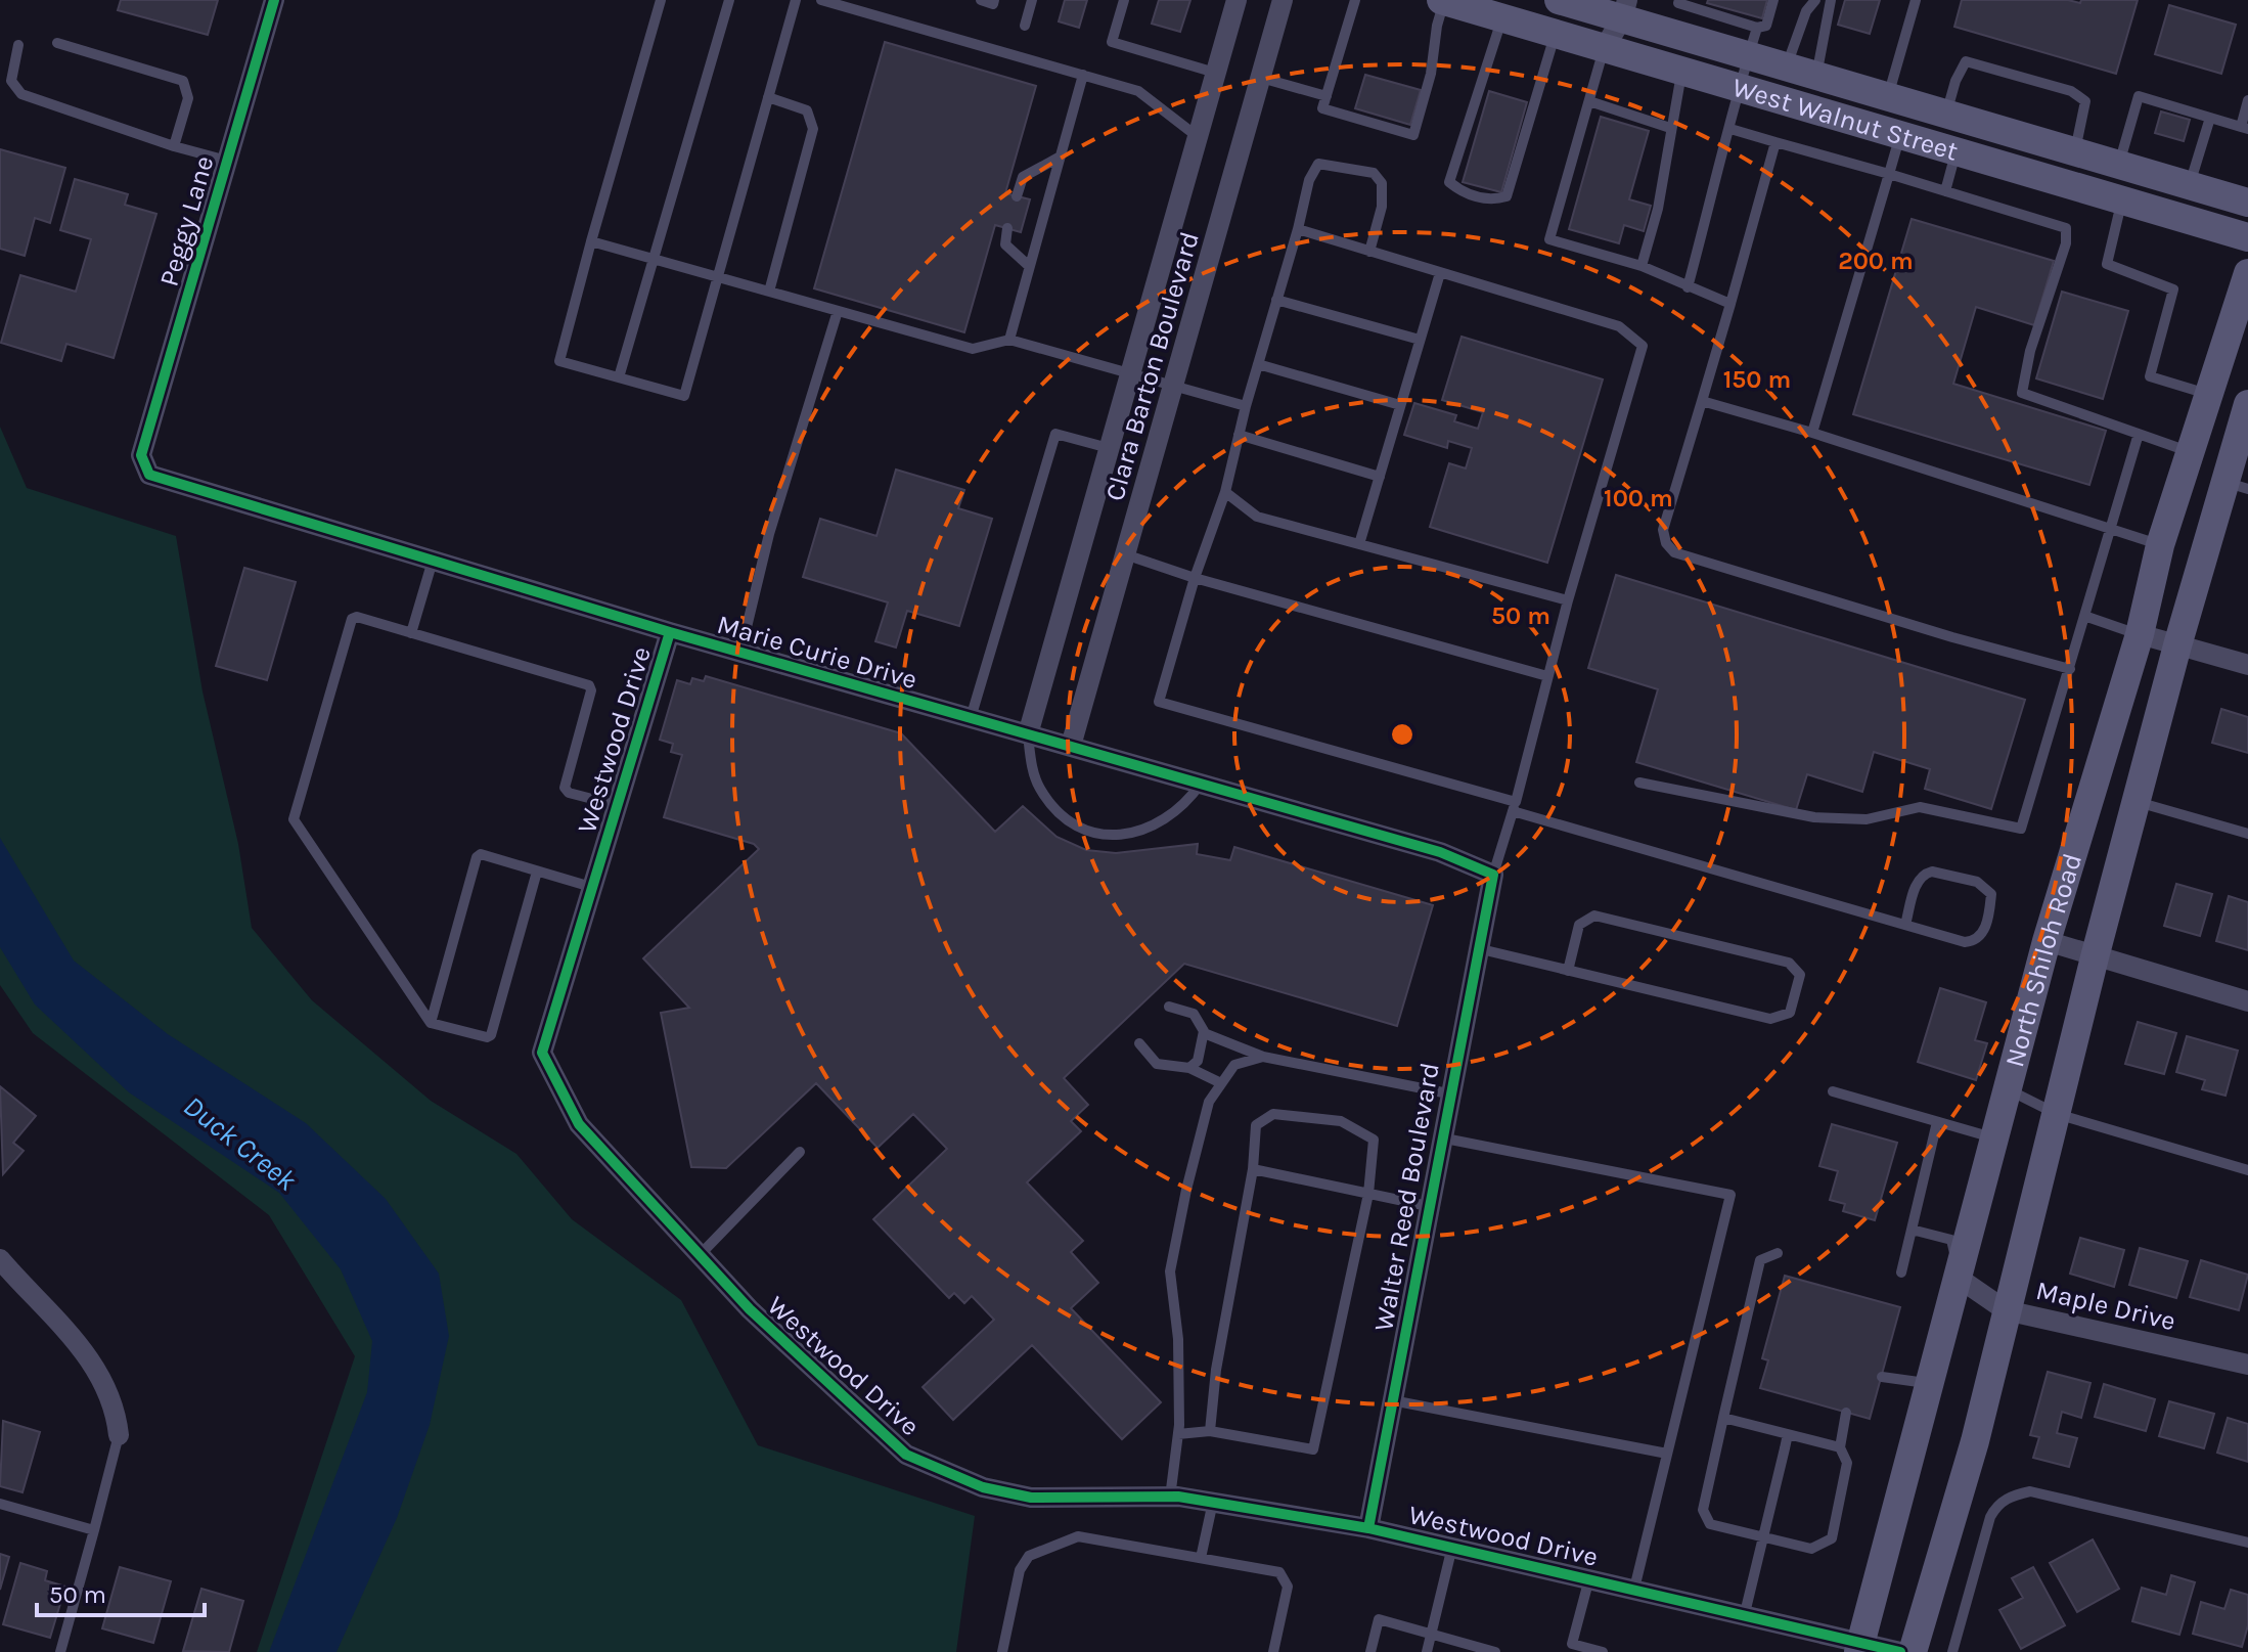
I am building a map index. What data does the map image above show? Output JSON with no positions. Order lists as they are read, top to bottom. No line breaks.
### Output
{"streets":{"main road":["West Walnut Street","North Shiloh Road"],"street":["Peggy Lane","Clara Barton Boulevard","Marie Curie Drive","Westwood Drive","Walter Reed Boulevard","Maple Drive"]},"crossings":[["Peggy Lane","Marie Curie Drive"],["Clara Barton Boulevard","Marie Curie Drive"],["Marie Curie Drive","Westwood Drive"],["Marie Curie Drive","Walter Reed Boulevard"],["Westwood Drive","North Shiloh Road"],["Westwood Drive","Walter Reed Boulevard"],["North Shiloh Road","Maple Drive"]],"water":["Duck Creek"],"scale_bar":"50 m","rings":["200 m","150 m","100 m","50 m"]}
